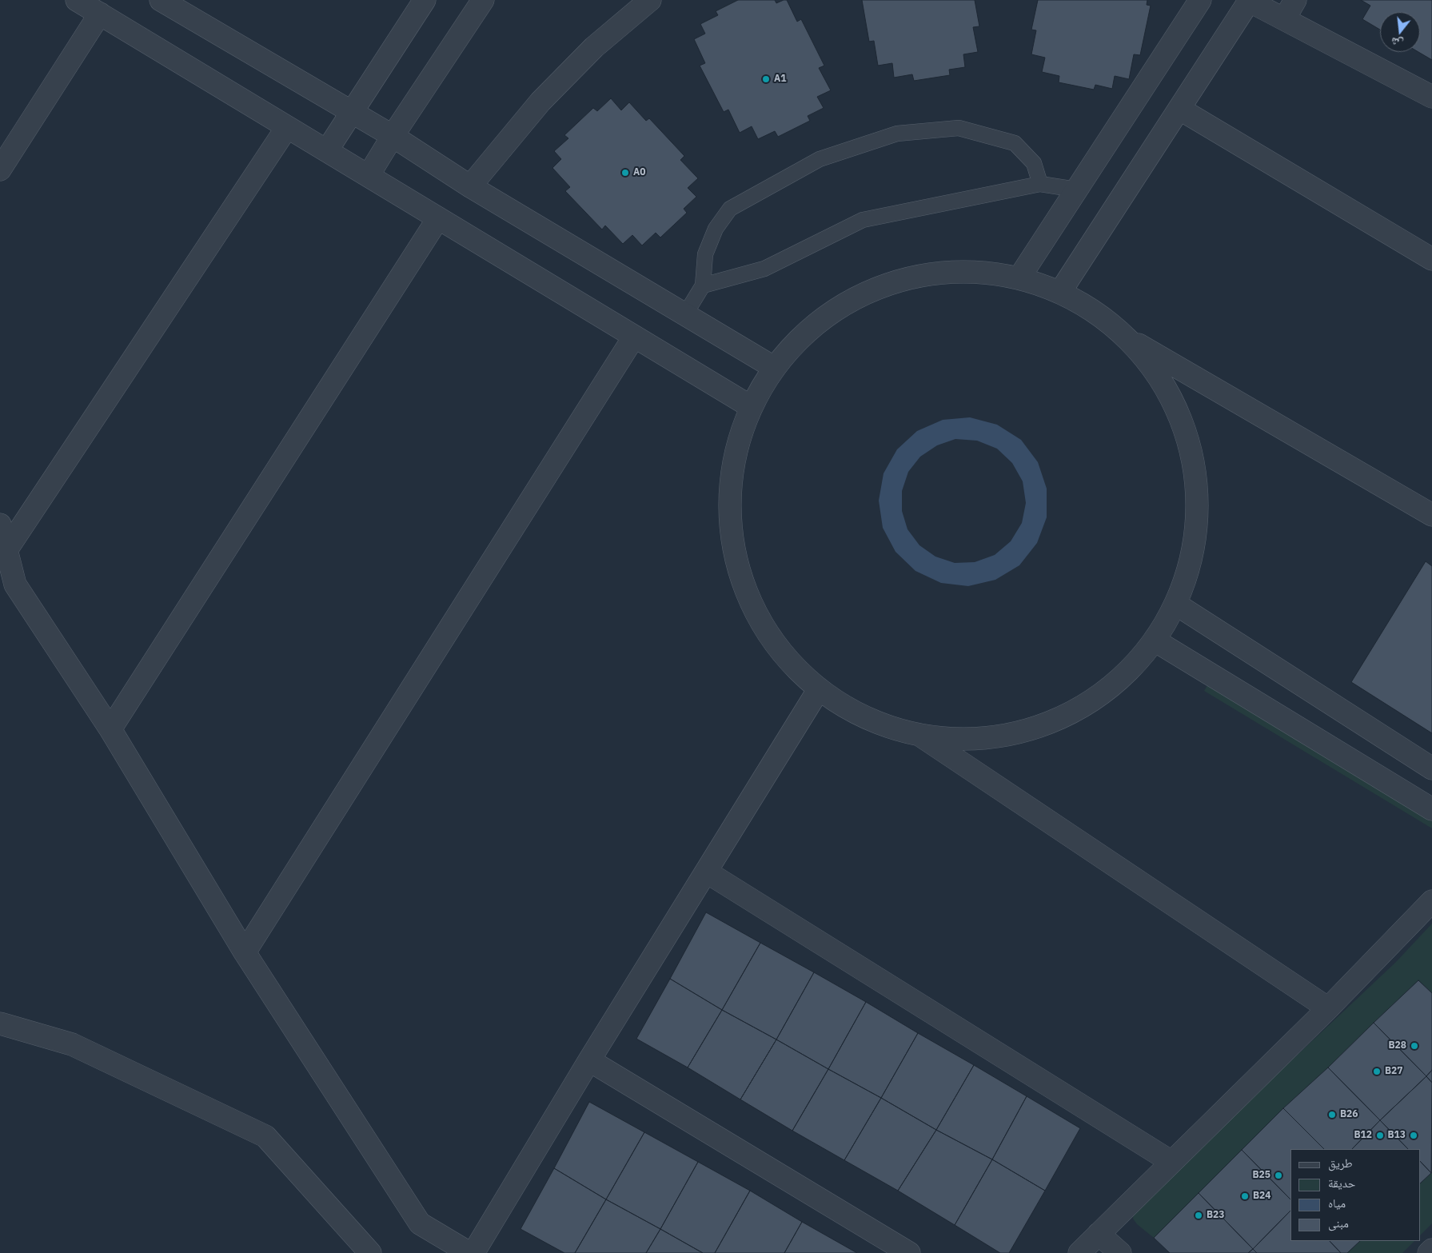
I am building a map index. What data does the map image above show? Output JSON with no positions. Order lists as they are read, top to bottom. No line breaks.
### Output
{"places":["A1","A0","B28","B27","B26","B12","B13","B25","B24","B23"],"legend":["طريق","حديقة","مياه","مبنى"],"north":"bottom"}
